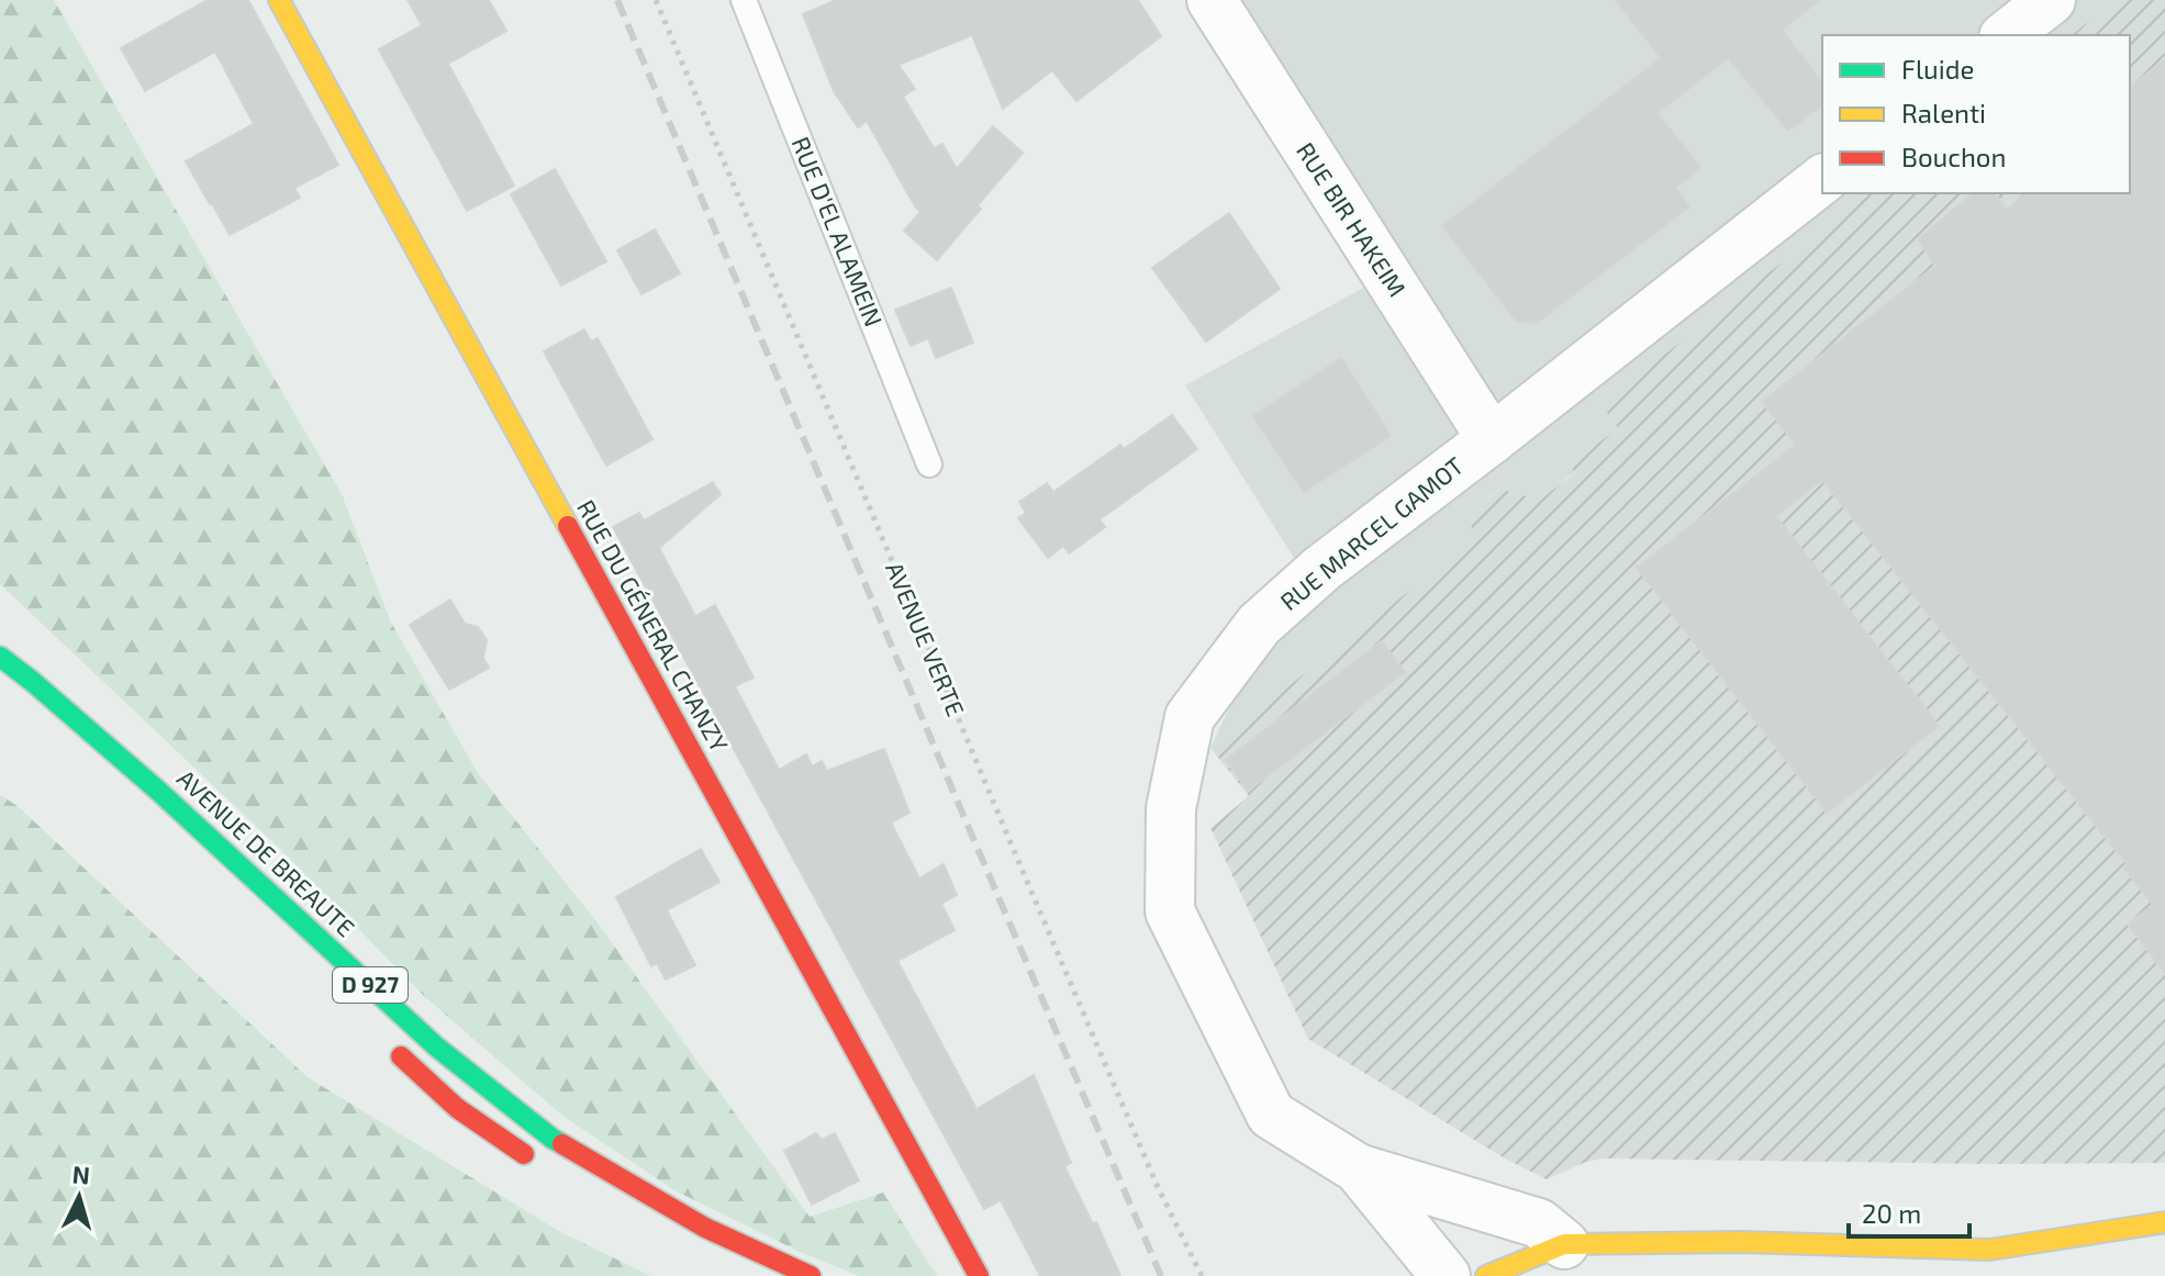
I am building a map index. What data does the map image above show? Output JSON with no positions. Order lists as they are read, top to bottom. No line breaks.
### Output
{"streets":{"main road":["RUE DU GÉNERAL CHANZY","AVENUE DE BREAUTE","D 927"],"street":["RUE BIR HAKEIM","RUE MARCEL GAMOT"],"lane":["RUE D'EL ALAMEIN"],"path":["AVENUE VERTE"]},"crossings":[["RUE BIR HAKEIM","RUE MARCEL GAMOT"]],"legend":["Fluide","Ralenti","Bouchon"],"scale_bar":"20 m","north":"top"}
